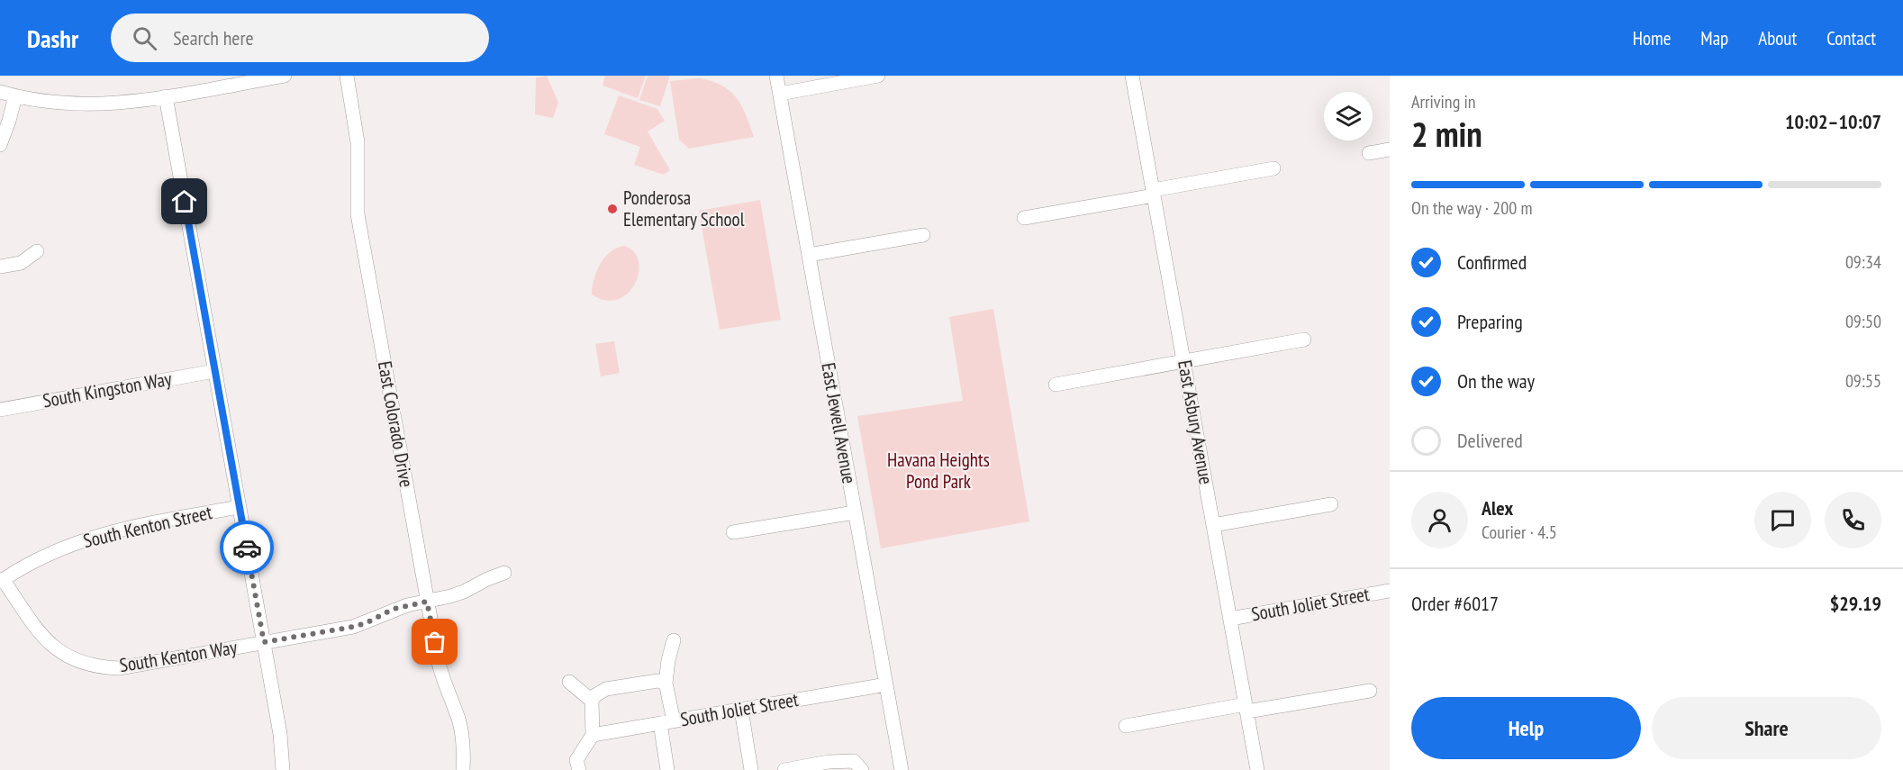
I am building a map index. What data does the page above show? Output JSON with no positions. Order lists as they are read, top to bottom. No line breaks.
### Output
{"streets":{"street":["South Kingston Way","East Asbury Avenue","East Jewell Avenue","East Colorado Drive","South Kenton Street","South Joliet Street","South Kenton Way"]},"crossings":[["East Asbury Avenue","South Joliet Street"],["East Jewell Avenue","South Joliet Street"],["South Kenton Street","South Kenton Way"]],"parks":["Havana Heights Pond Park"],"places":["Ponderosa Elementary School"],"page":{"header":"Dashr","search":"Search here","nav":["Home","Map","About","Contact"],"heading":["2 min","Arriving in","10:02–10:07"],"panel":["Alex","Courier · 4.5","Order #6017","$29.19"],"bar":"On the way · 200 m","list":[["Confirmed","09:34"],["Preparing","09:50"],["On the way","09:55"],"Delivered"],"buttons":["Help","Share"]}}
